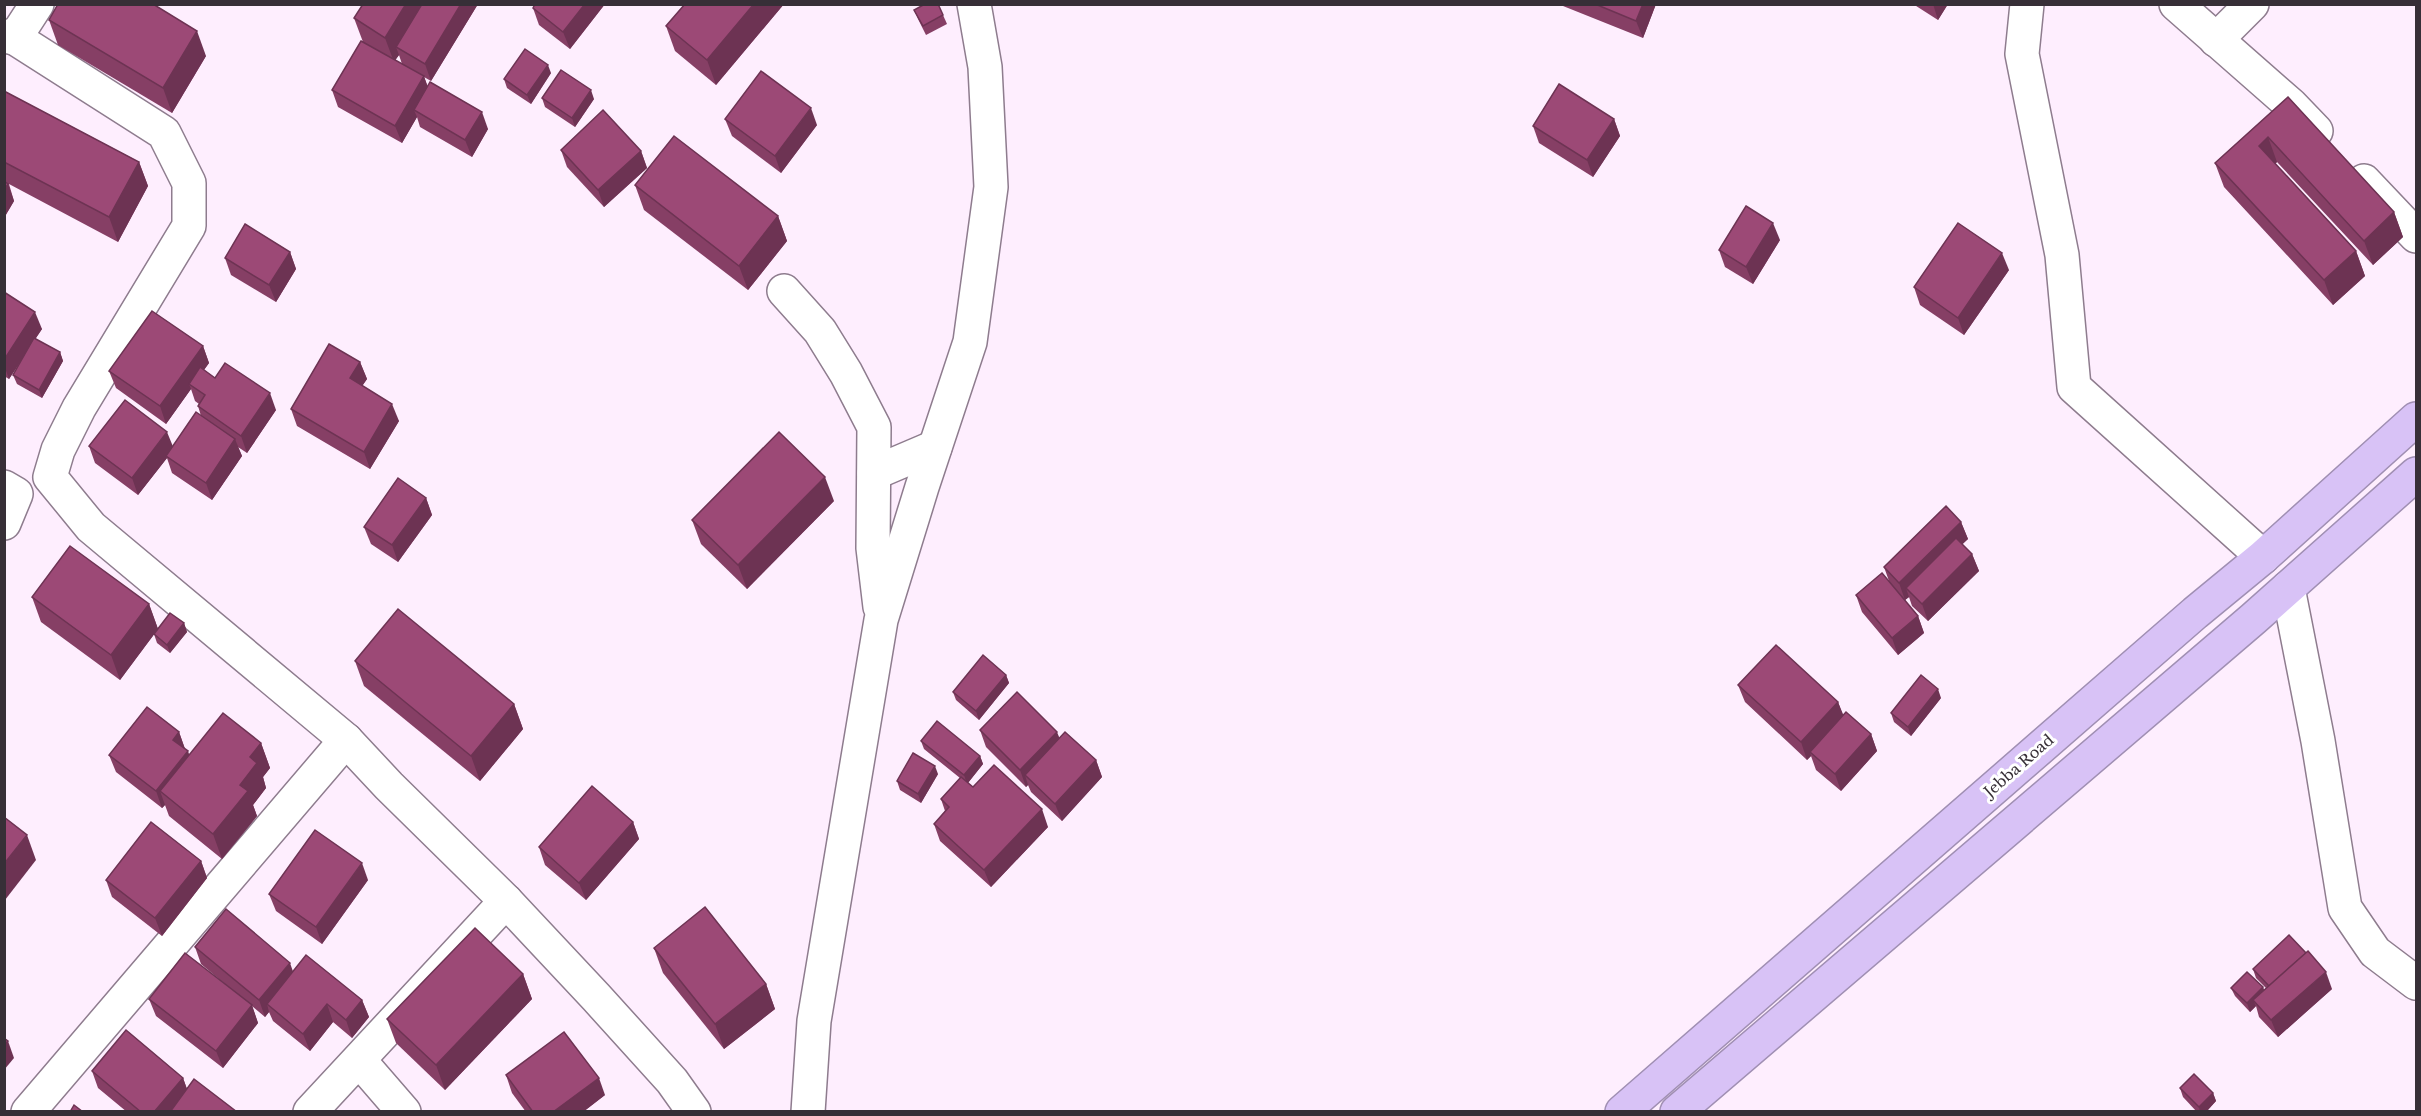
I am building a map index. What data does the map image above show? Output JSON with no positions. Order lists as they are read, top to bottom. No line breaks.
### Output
{"streets":{"highway":["Jebba Road"]}}
